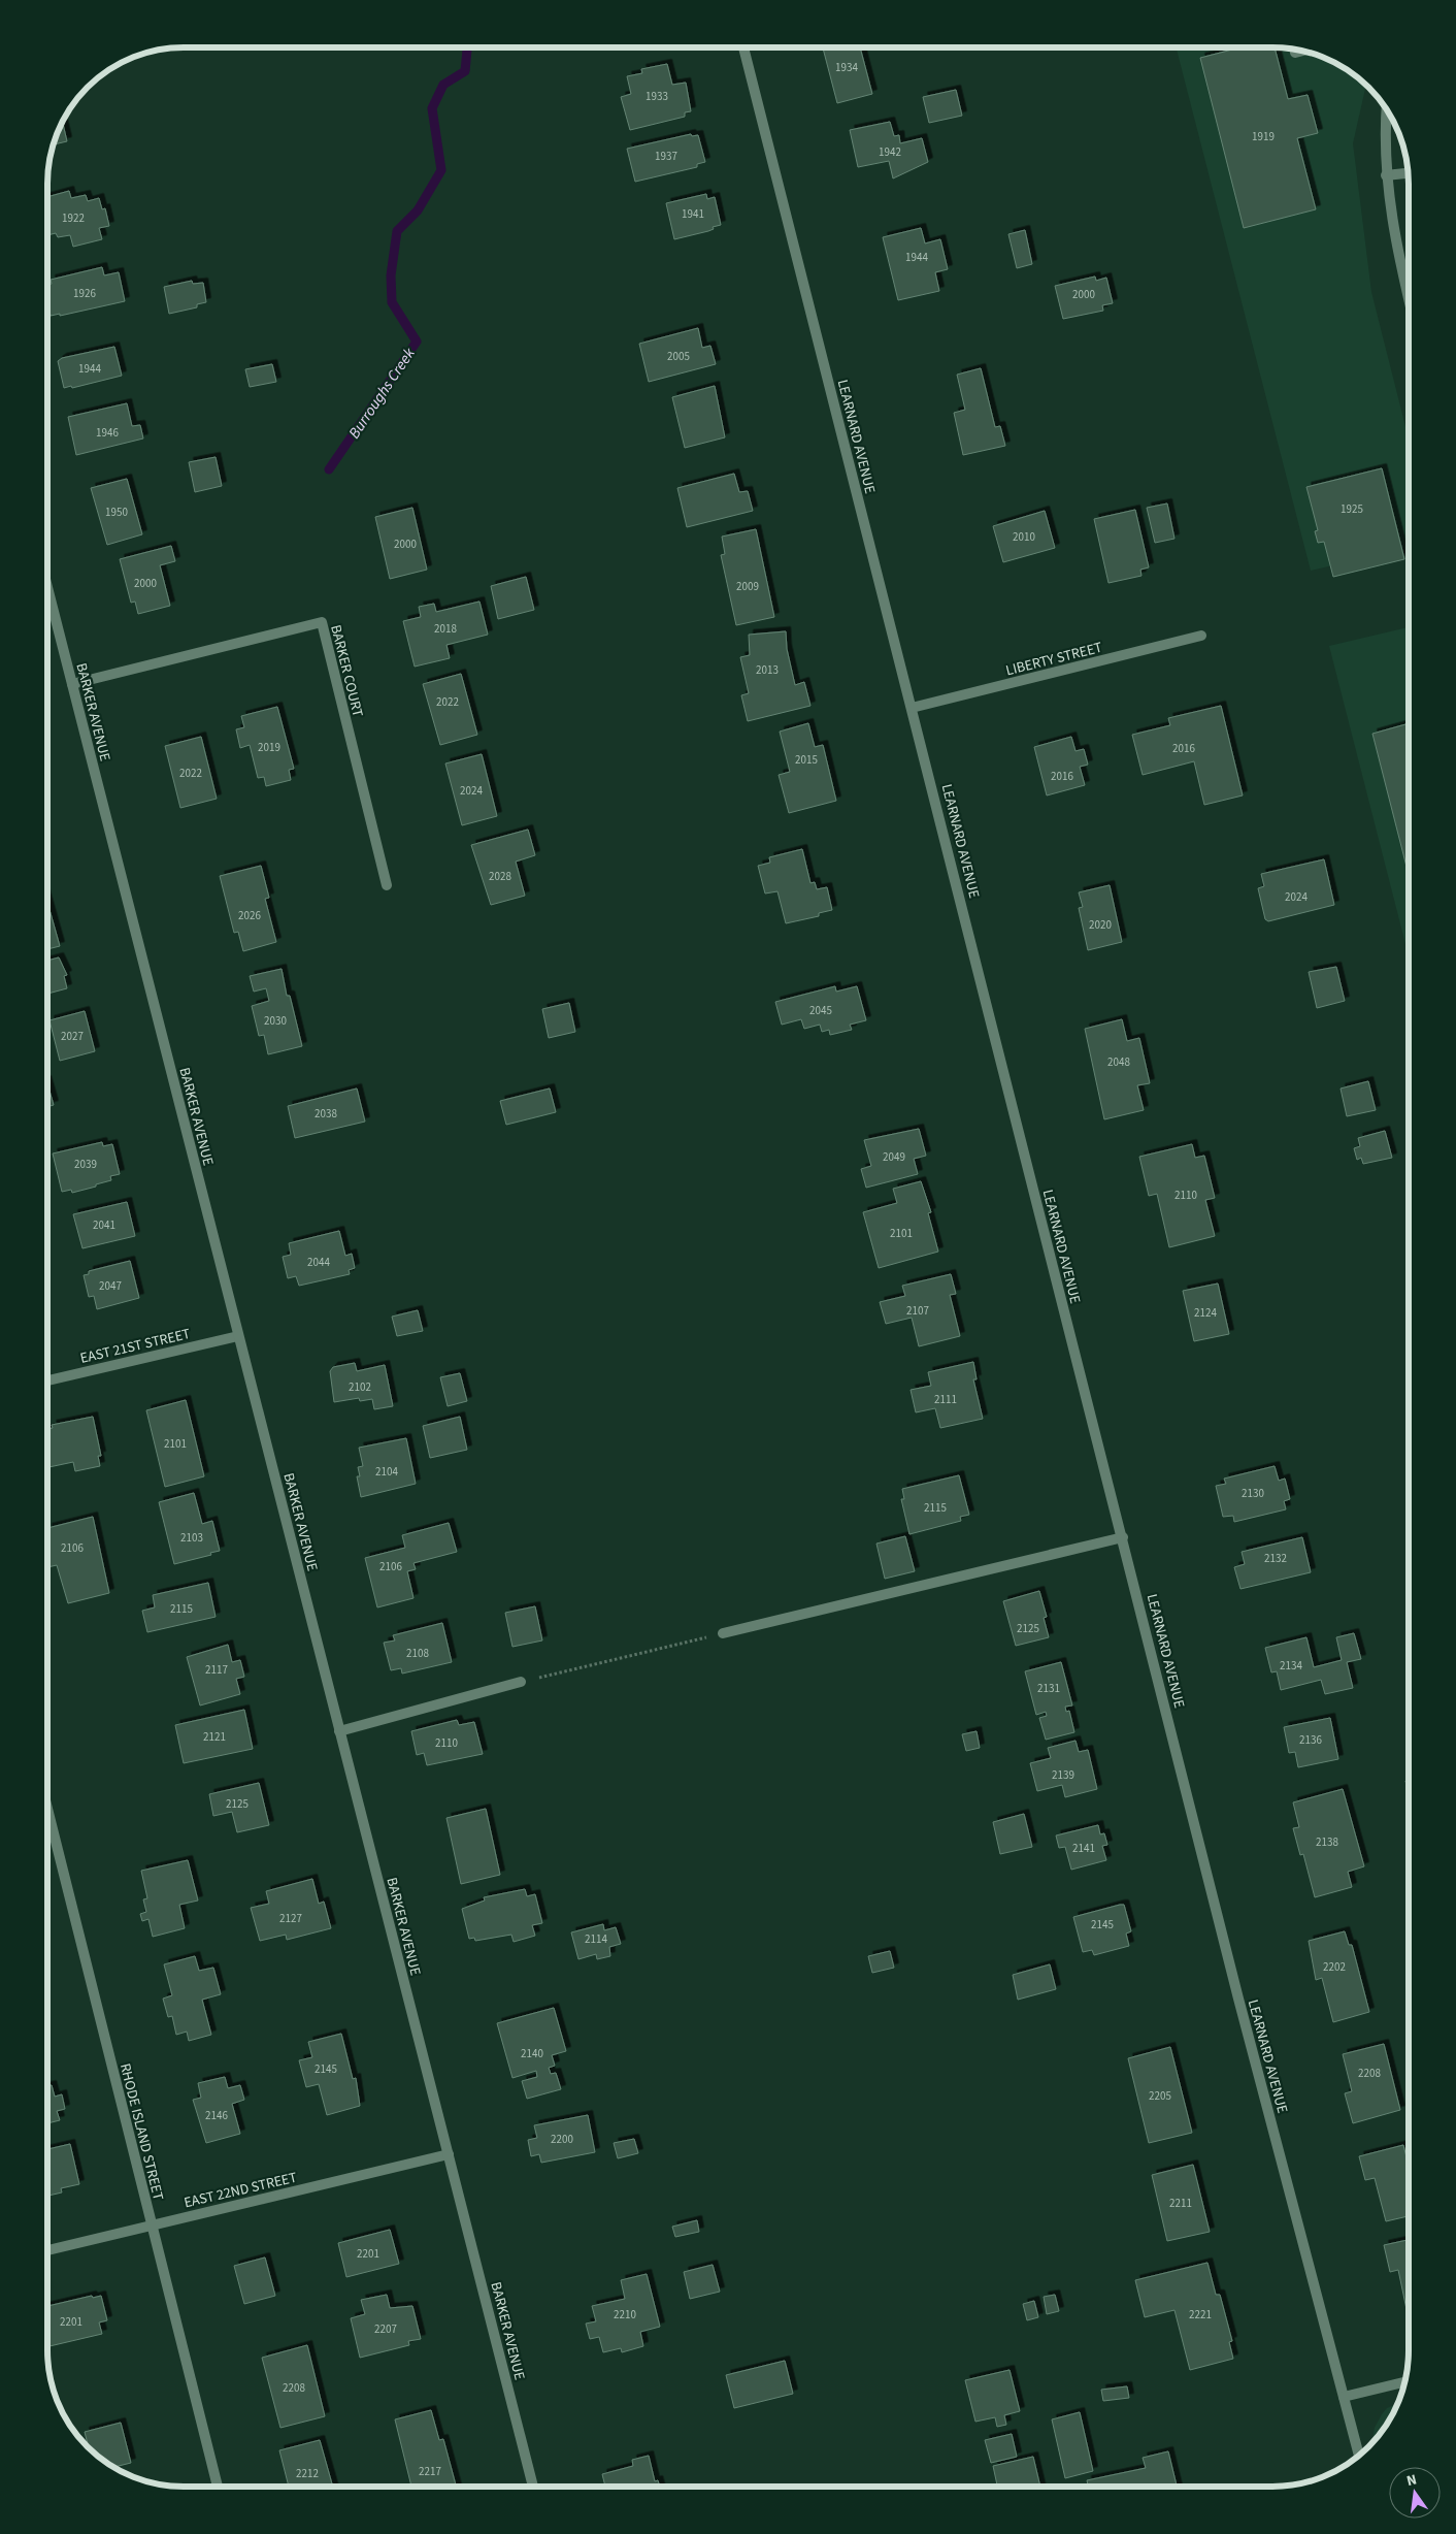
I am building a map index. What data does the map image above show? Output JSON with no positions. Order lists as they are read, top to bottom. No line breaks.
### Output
{"streets":{"street":["LEARNARD AVENUE","LIBERTY STREET","BARKER COURT","BARKER AVENUE","EAST 21ST STREET","RHODE ISLAND STREET","EAST 22ND STREET"]},"crossings":[["LEARNARD AVENUE","LIBERTY STREET"],["BARKER COURT","BARKER AVENUE"],["BARKER AVENUE","EAST 21ST STREET"],["BARKER AVENUE","EAST 22ND STREET"],["RHODE ISLAND STREET","EAST 22ND STREET"]],"water":["Burroughs Creek"],"house_numbers":["1934","1933","1919","1942","1937","1941","1922","1944","1926","2000","2005","1944","1946","1925","1950","2010","2000","2000","2009","2018","2013","2022","2019","2016","2015","2022","2016","2024","2028","2024","2026","2020","2045","2030","2027","2048","2038","2049","2039","2110","2041","2101","2044","2047","2107","2124","2102","2111","2101","2104","2130","2115","2103","2106","2132","2106","2115","2125","2108","2134","2117","2131","2121","2136","2110","2139","2125","2138","2141","2127","2145","2114","2202","2140","2145","2208","2205","2146","2200","2211","2201","2210","2221","2201","2207","2208","2217","2212"],"north":"top"}
